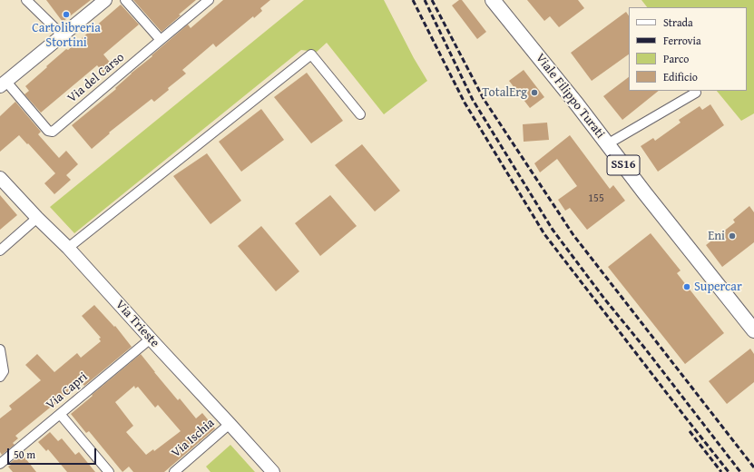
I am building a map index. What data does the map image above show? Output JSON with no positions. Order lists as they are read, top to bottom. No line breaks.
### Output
{"streets":{"main road":["Viale Filippo Turati","SS16"],"street":["Via del Carso","Via Trieste","Via Capri","Via Ischia"]},"crossings":[["Via Trieste","Via Capri"],["Via Trieste","Via Ischia"]],"places":["Cartolibreria Stortini","TotalErg","Eni","Supercar"],"house_numbers":["155"],"legend":["Strada","Ferrovia","Parco","Edificio"],"scale_bar":"50 m"}
